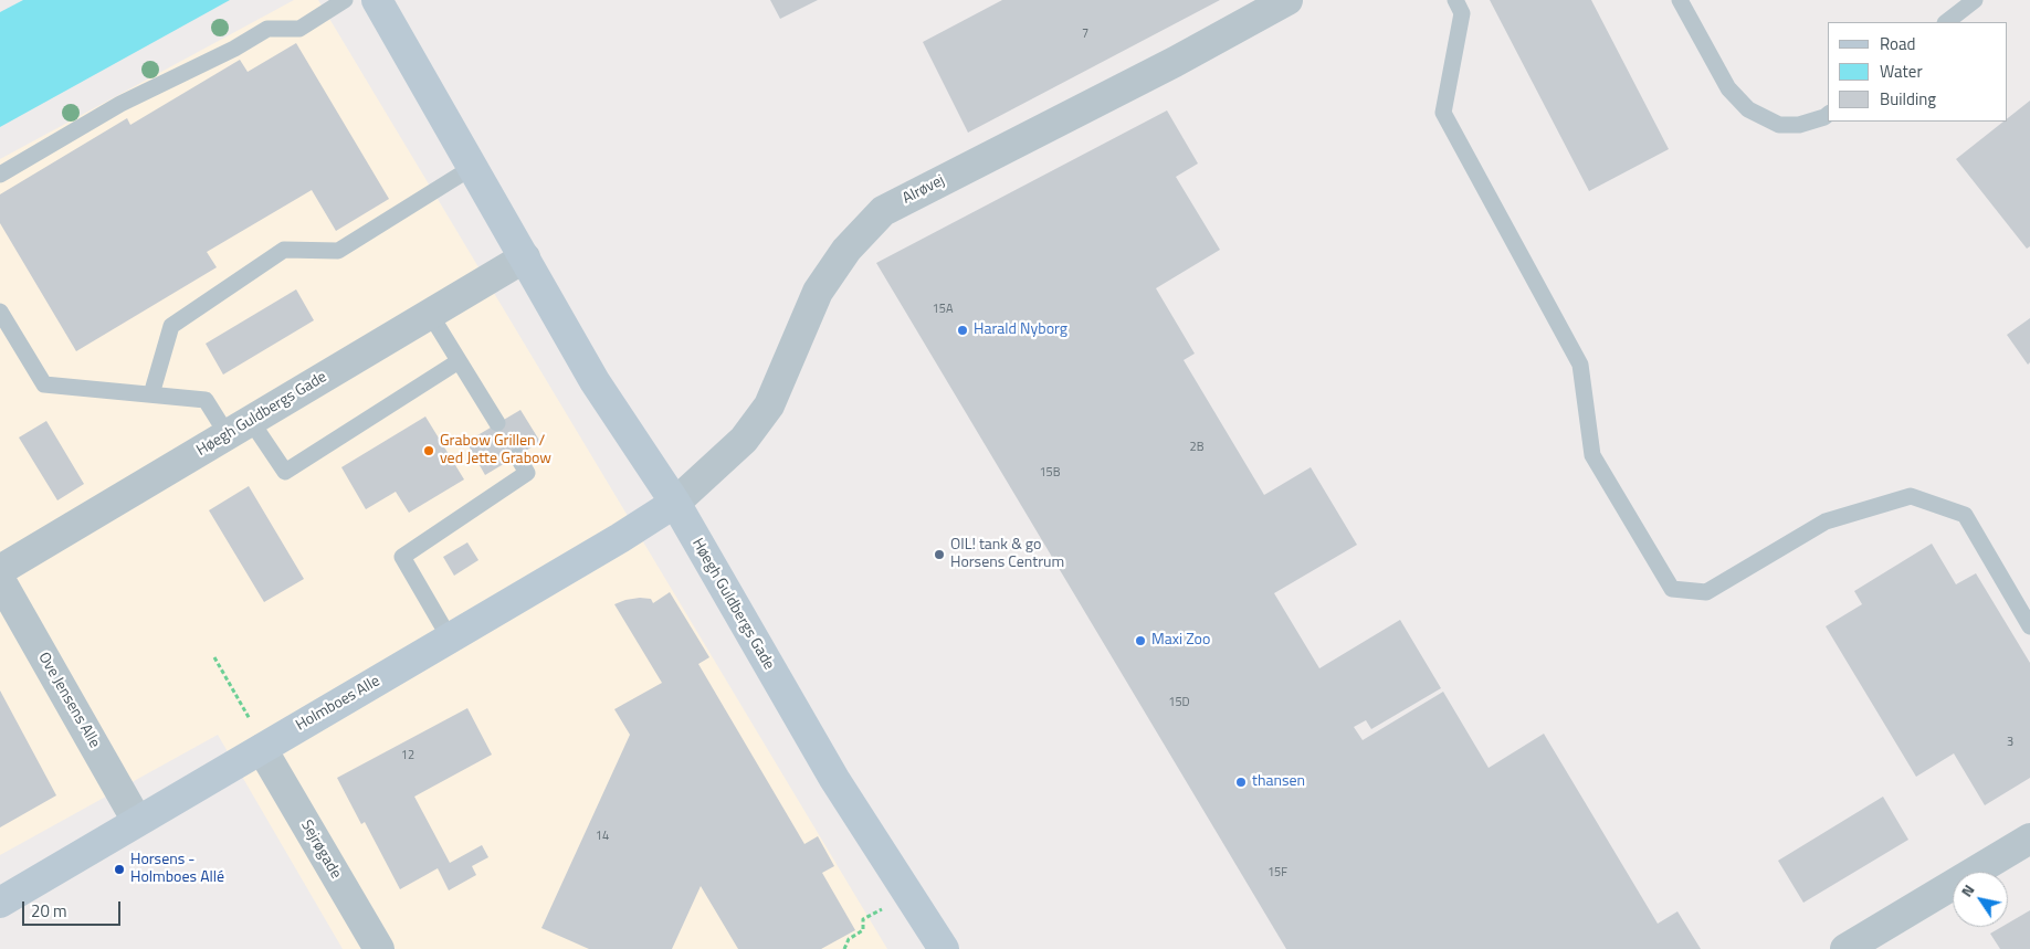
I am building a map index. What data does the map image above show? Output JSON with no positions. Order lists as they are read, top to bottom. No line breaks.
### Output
{"streets":{"street":["Alrøvej","Høegh Guldbergs Gade","Ove Jensens Alle","Holmboes Alle","Sejrøgade"]},"crossings":[["Alrøvej","Høegh Guldbergs Gade"],["Alrøvej","Holmboes Alle"],["Høegh Guldbergs Gade","Holmboes Alle"],["Ove Jensens Alle","Holmboes Alle"],["Holmboes Alle","Sejrøgade"]],"places":["Harald Nyborg","Grabow Grillen / ved Jette Grabow","OIL! tank & go Horsens Centrum","Maxi Zoo","thansen","Horsens - Holmboes Allé"],"house_numbers":["7","15A","2B","15B","15D","3","12","14","15F"],"legend":["Road","Water","Building"],"scale_bar":"20 m","north":"top left"}
